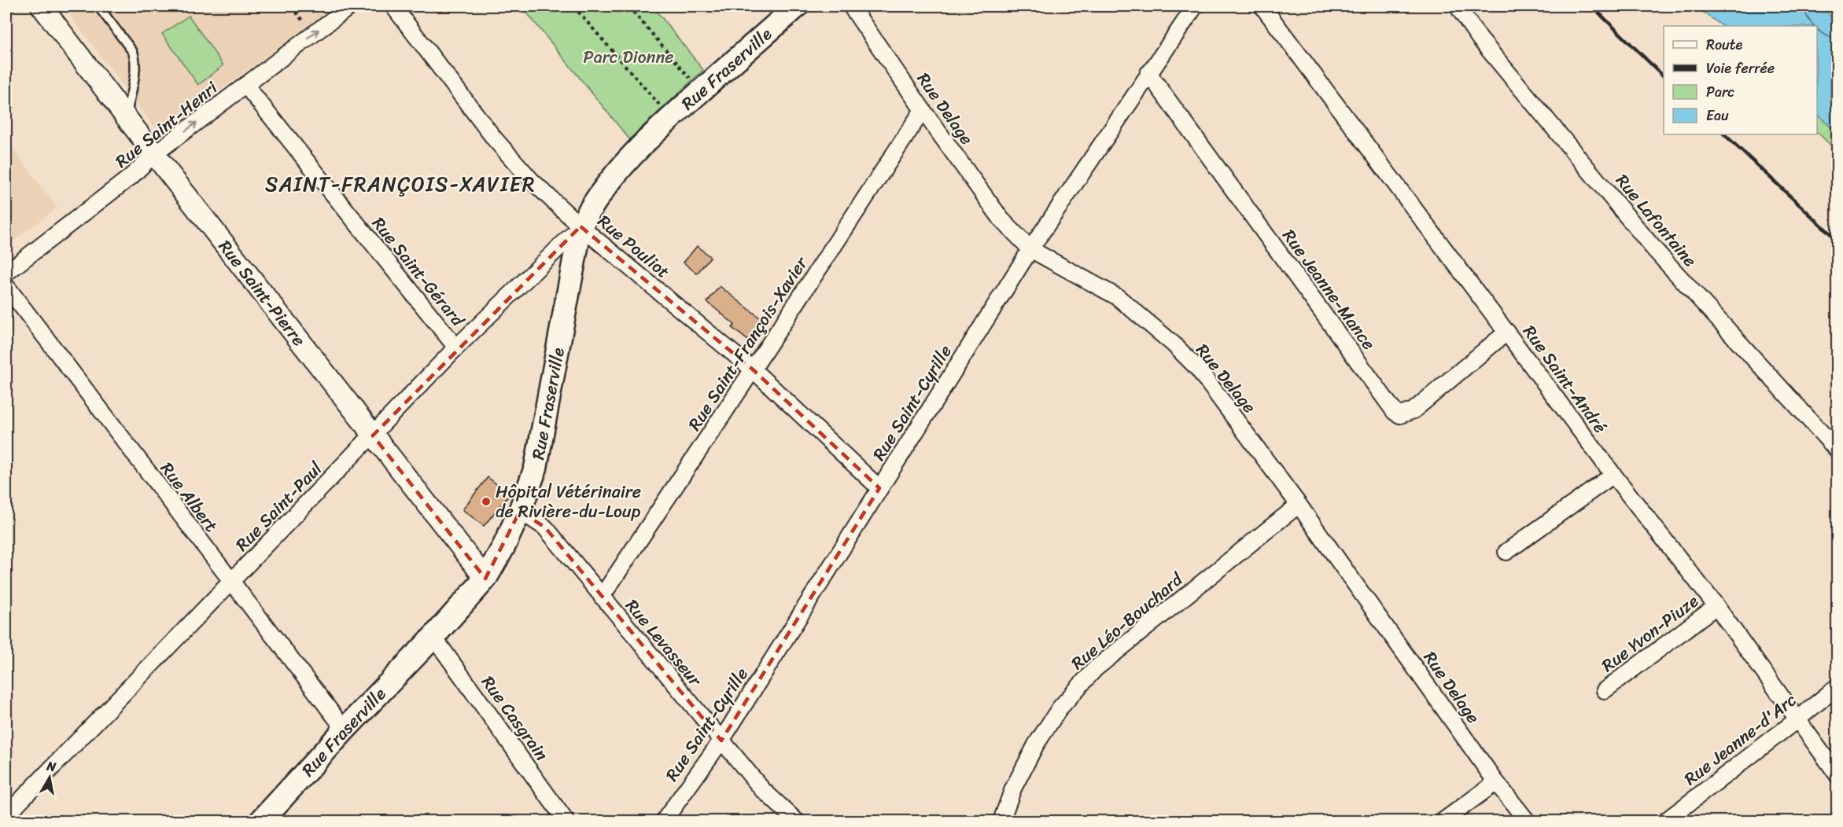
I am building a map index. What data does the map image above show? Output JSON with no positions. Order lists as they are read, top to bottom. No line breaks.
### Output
{"streets":{"main road":["Rue Fraserville"],"street":["Rue Delage","Rue Saint-Henri","Rue Lafontaine","Rue Pouliot","Rue Saint-Gérard","Rue Jeanne-Mance","Rue Saint-Pierre","Rue Saint-François-Xavier","Rue Saint-André","Rue Saint-Cyrille","Rue Albert","Rue Saint-Paul","Rue Léo-Bouchard","Rue Yvon-Piuze","Rue Levasseur","Rue Casgrain","Rue Jeanne-d'Arc"]},"crossings":[["Rue Fraserville","Rue Pouliot"],["Rue Fraserville","Rue Saint-Pierre"],["Rue Fraserville","Rue Albert"],["Rue Fraserville","Rue Saint-Paul"],["Rue Fraserville","Rue Levasseur"],["Rue Fraserville","Rue Casgrain"],["Rue Delage","Rue Saint-François-Xavier"],["Rue Delage","Rue Saint-Cyrille"],["Rue Delage","Rue Léo-Bouchard"],["Rue Saint-Henri","Rue Saint-Gérard"],["Rue Saint-Henri","Rue Saint-Pierre"],["Rue Pouliot","Rue Saint-François-Xavier"],["Rue Pouliot","Rue Saint-Cyrille"],["Rue Pouliot","Rue Saint-Paul"],["Rue Saint-Gérard","Rue Saint-Paul"],["Rue Jeanne-Mance","Rue Saint-André"],["Rue Jeanne-Mance","Rue Saint-Cyrille"],["Rue Saint-Pierre","Rue Saint-Paul"],["Rue Saint-François-Xavier","Rue Levasseur"],["Rue Saint-André","Rue Yvon-Piuze"],["Rue Saint-André","Rue Jeanne-d'Arc"],["Rue Saint-Cyrille","Rue Levasseur"],["Rue Albert","Rue Saint-Paul"]],"one_way":["Rue Saint-Henri"],"districts":["SAINT-FRANÇOIS-XAVIER"],"parks":["Parc Dionne"],"places":["Hôpital Vétérinaire de Rivière-du-Loup"],"legend":["Route","Voie ferrée","Parc","Eau"],"north":"top"}
